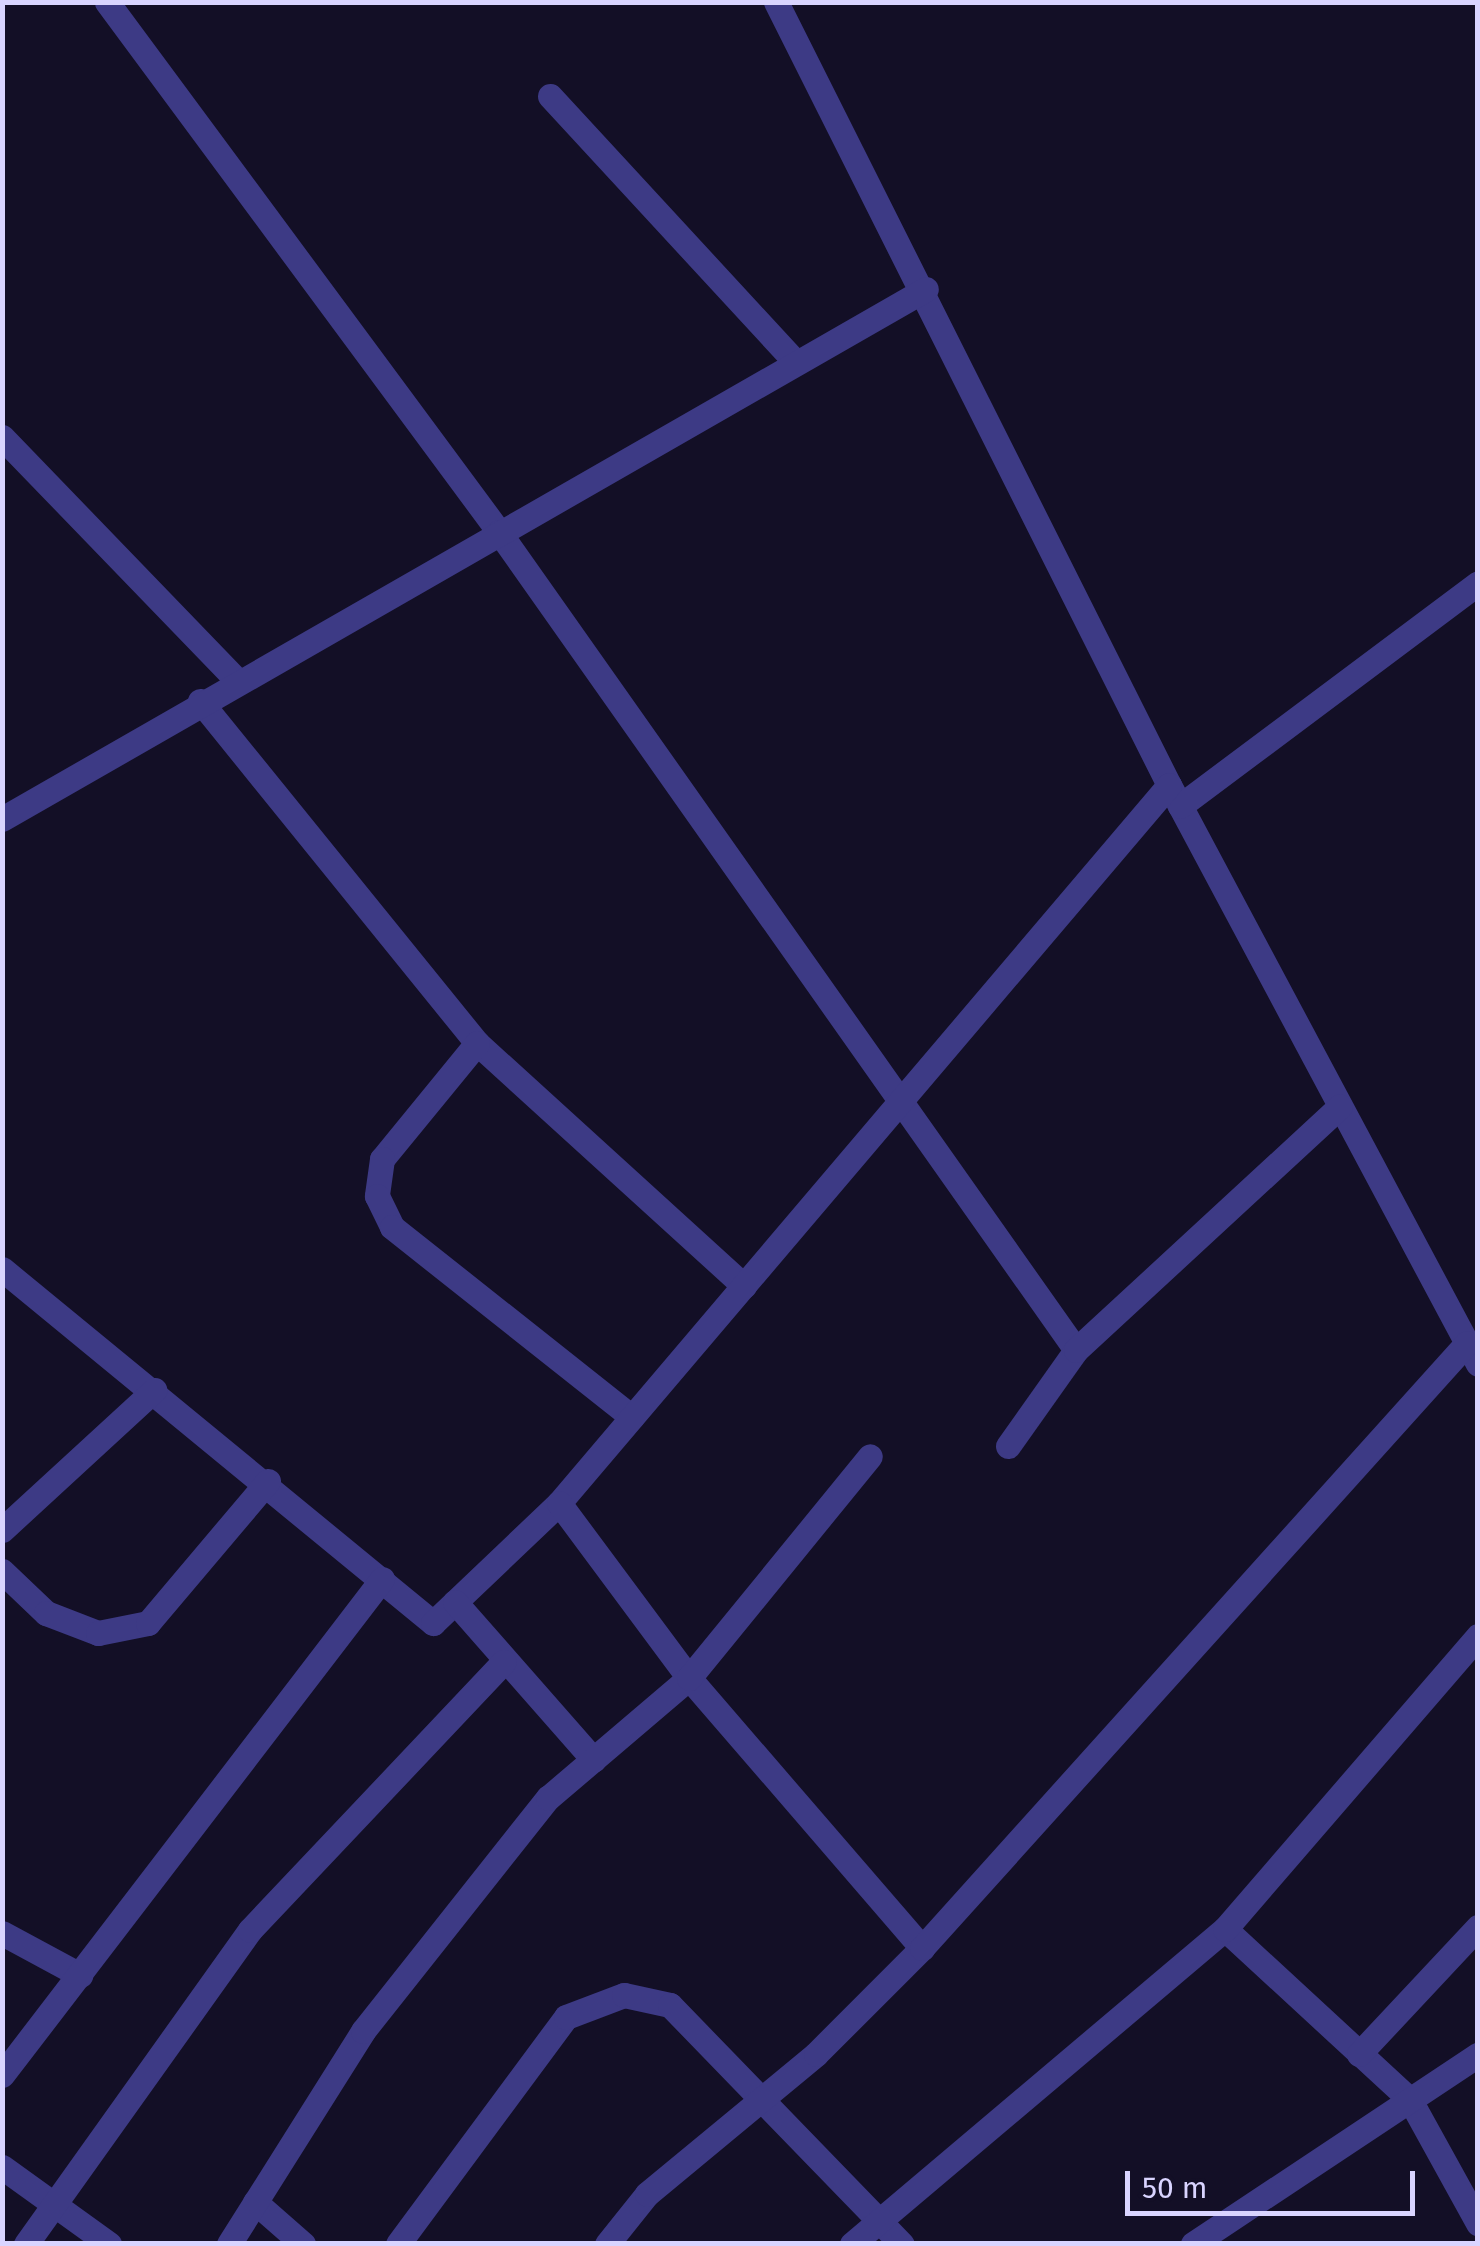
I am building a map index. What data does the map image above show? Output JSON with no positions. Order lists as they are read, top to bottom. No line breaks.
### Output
{"scale_bar":"50 m"}
